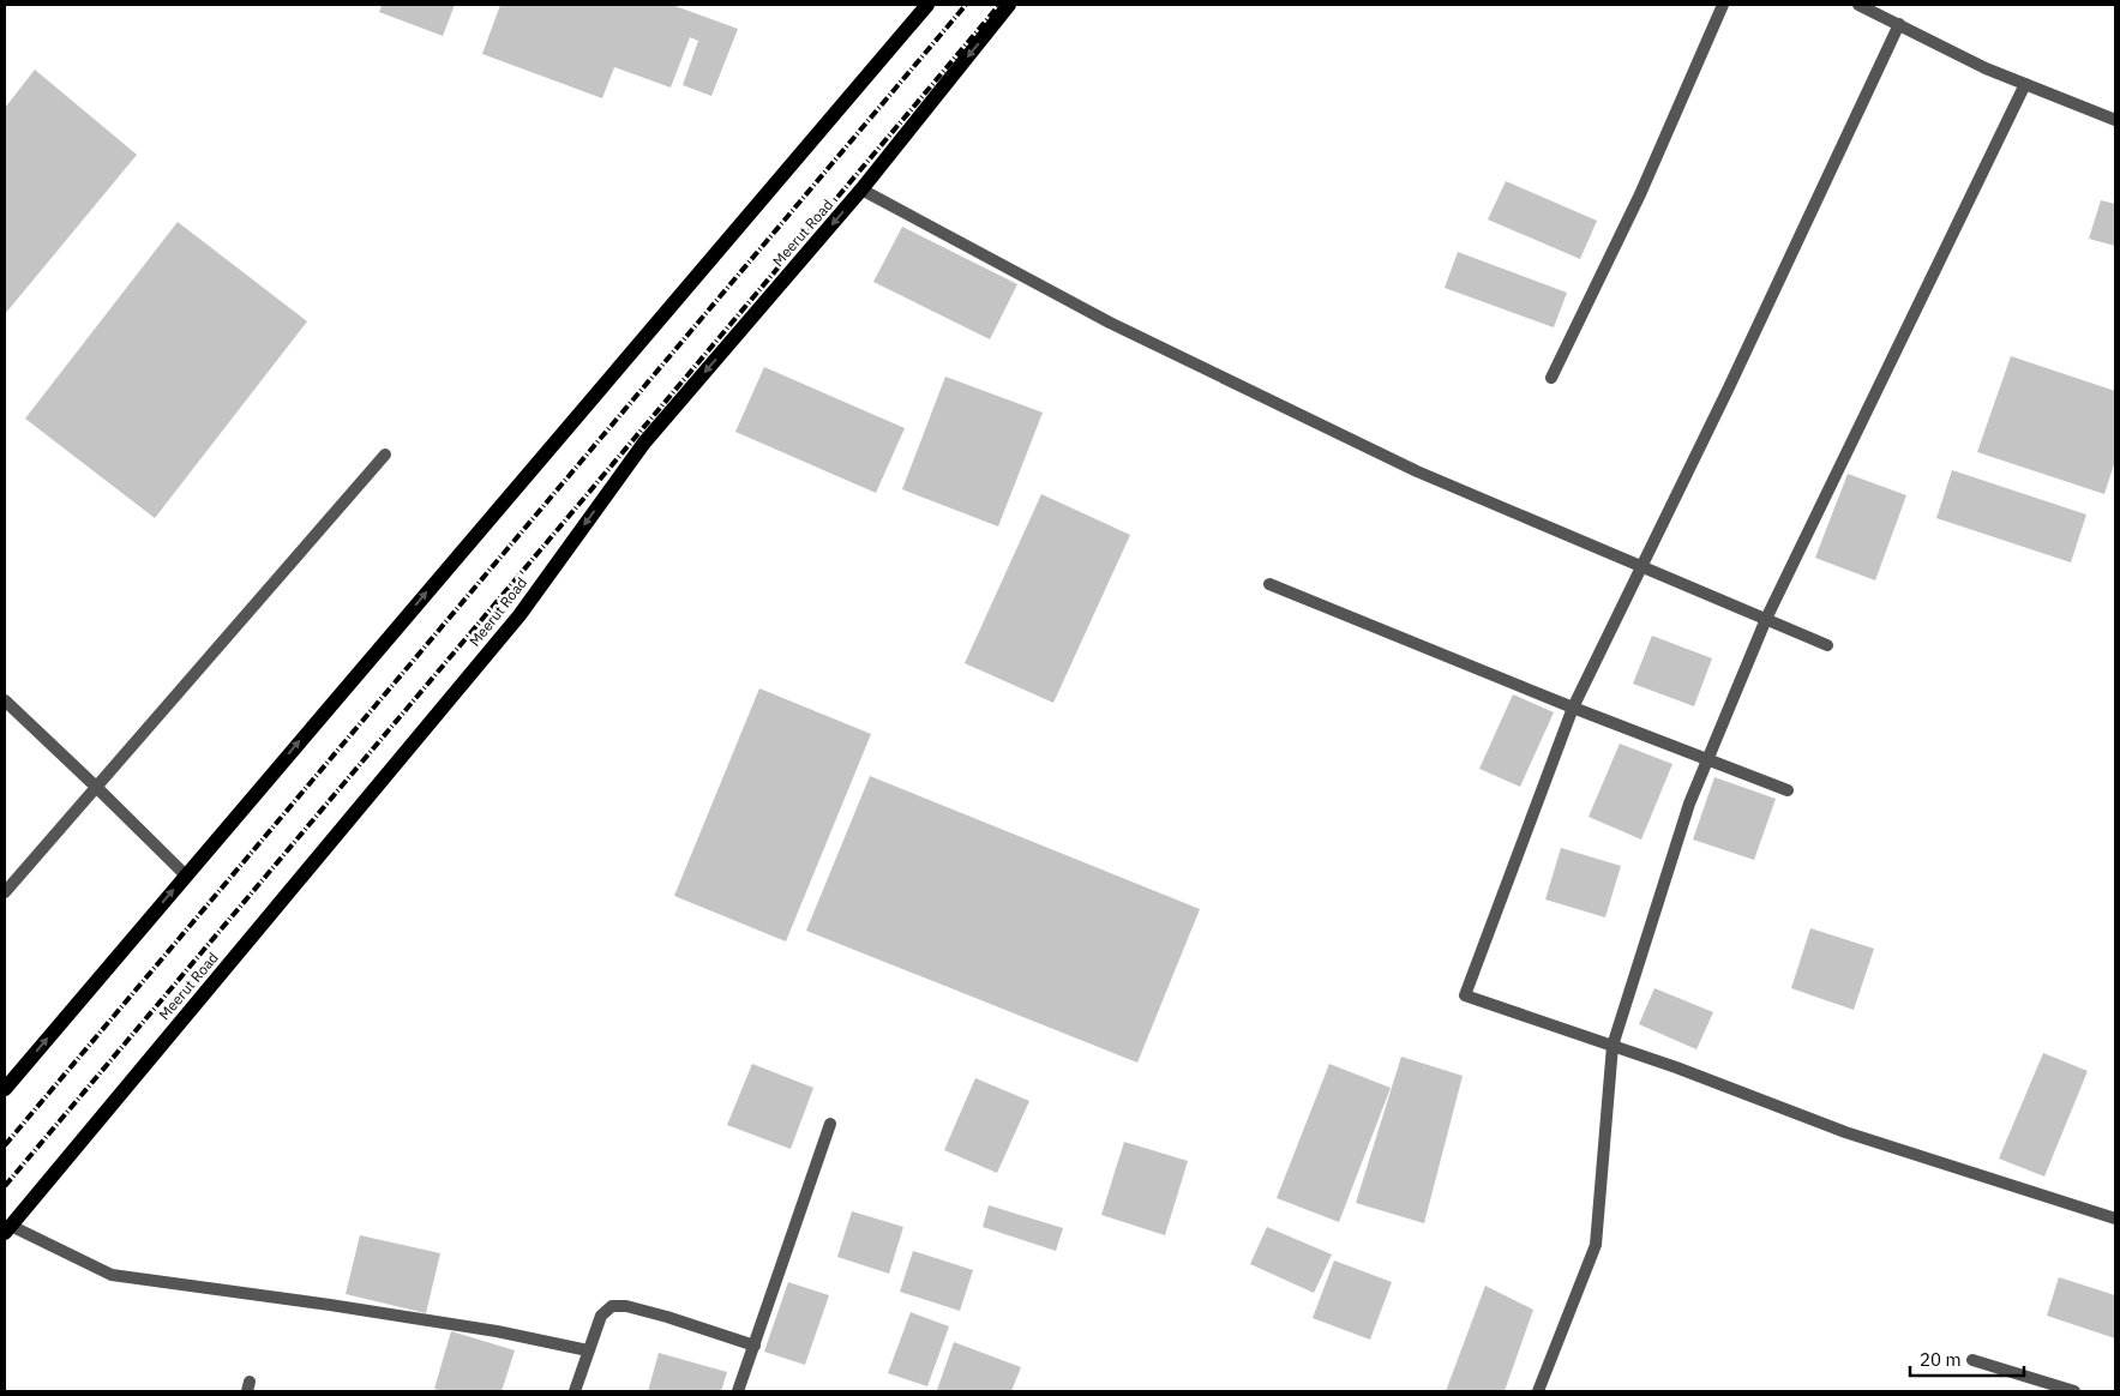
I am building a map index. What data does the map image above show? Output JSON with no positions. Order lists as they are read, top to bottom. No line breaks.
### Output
{"streets":{"main road":["Meerut Road"]},"scale_bar":"20 m"}
